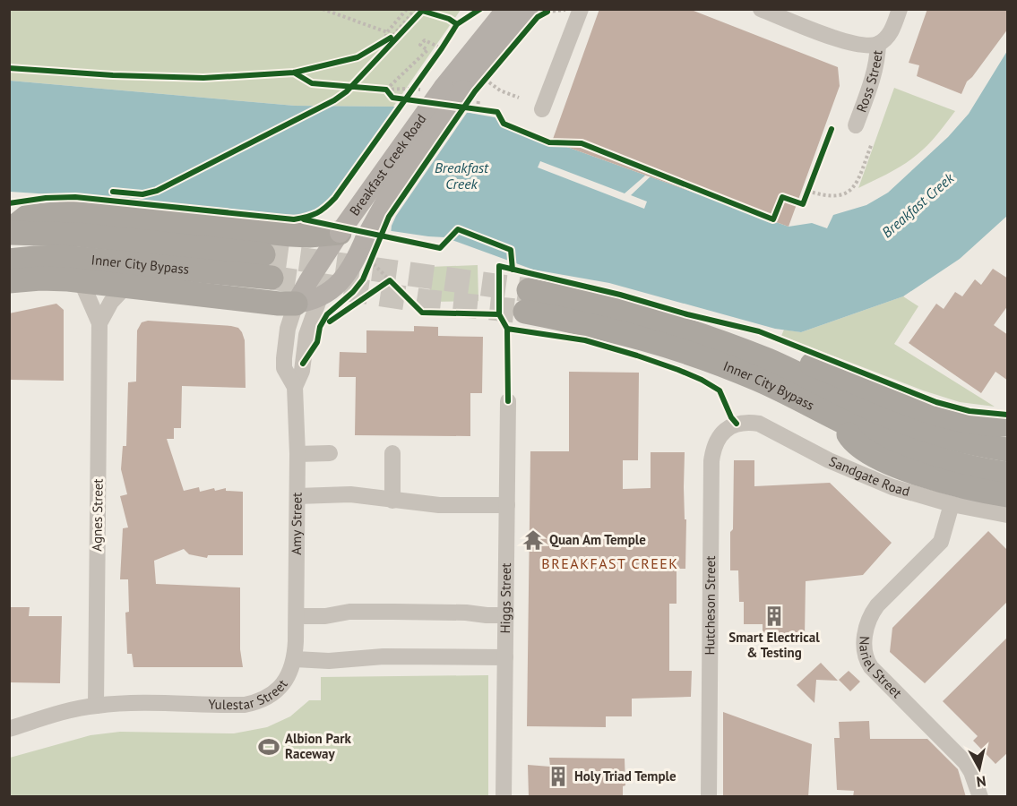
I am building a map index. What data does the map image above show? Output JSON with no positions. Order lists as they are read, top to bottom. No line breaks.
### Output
{"streets":{"highway":["Inner City Bypass"],"main road":["Breakfast Creek Road"],"street":["Ross Street","Sandgate Road","Agnes Street","Amy Street","Higgs Street","Hutcheson Street","Nariel Street","Yulestar Street"]},"crossings":[["Breakfast Creek Road","Amy Street"],["Sandgate Road","Hutcheson Street"],["Sandgate Road","Nariel Street"],["Agnes Street","Yulestar Street"],["Amy Street","Yulestar Street"],["Higgs Street","Yulestar Street"]],"districts":["BREAKFAST CREEK"],"water":["Breakfast Creek"],"places":{"temple":["Quan Am Temple"],"building":["Smart Electrical & Testing","Holy Triad Temple"],"sports":["Albion Park Raceway"]},"north":"bottom"}
